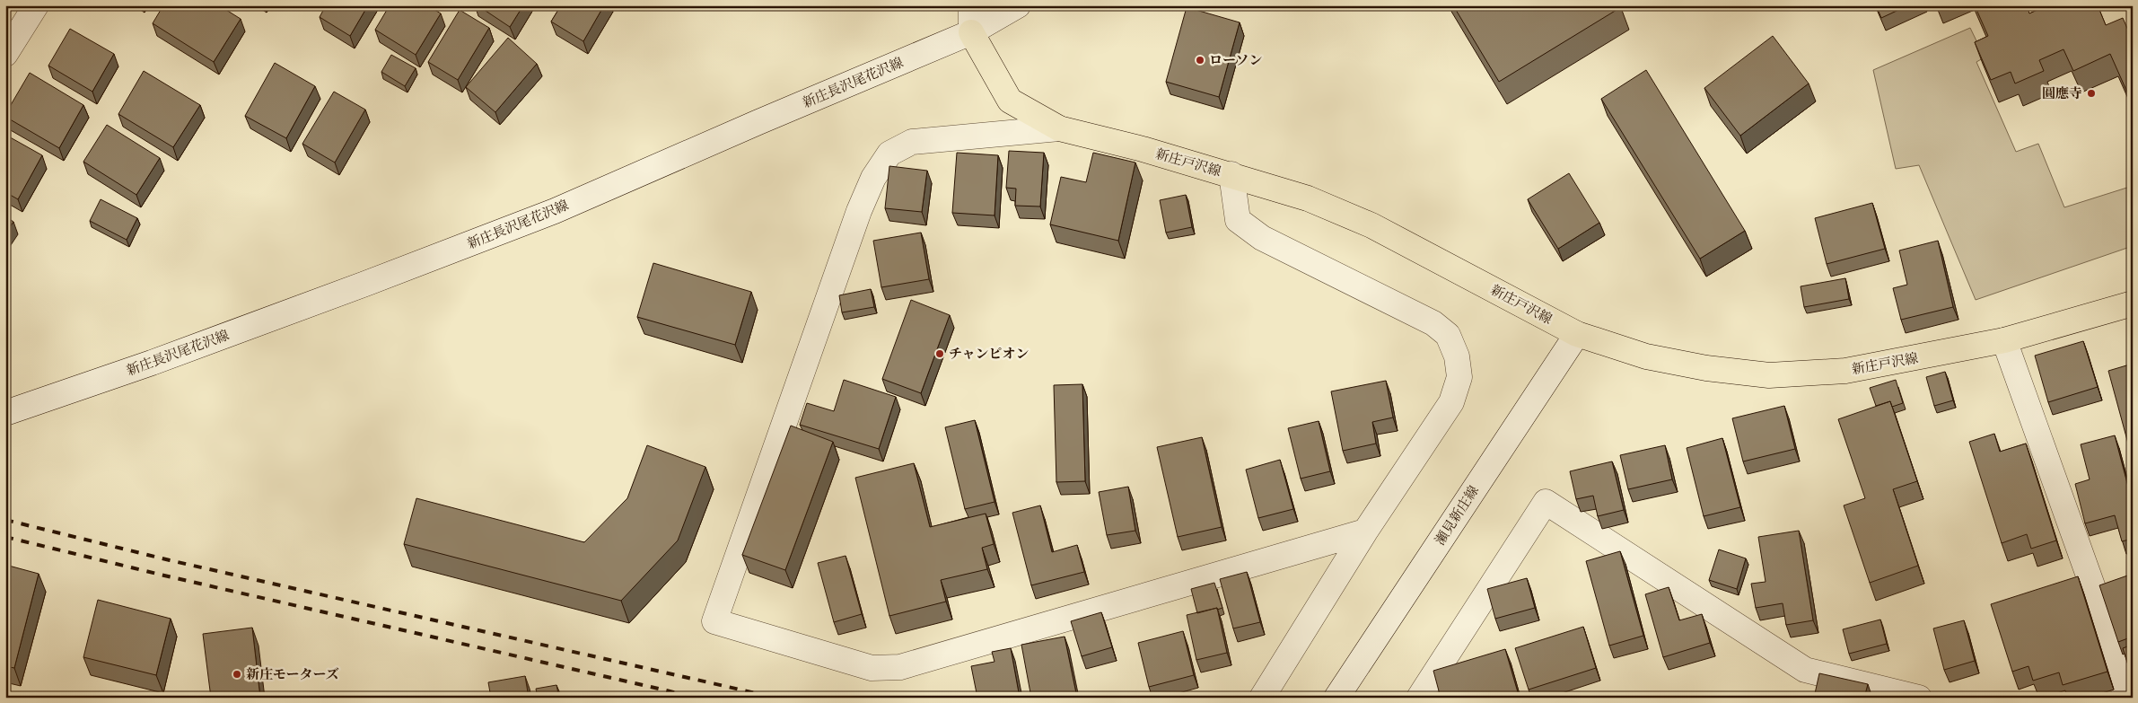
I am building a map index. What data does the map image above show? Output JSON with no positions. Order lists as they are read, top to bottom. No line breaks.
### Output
{"streets":{"main road":["新庄戸沢線"],"street":["新庄長沢尾花沢線","瀬見新庄線"]},"crossings":[["新庄長沢尾花沢線","新庄戸沢線"],["新庄戸沢線","瀬見新庄線"]],"places":["ローソン","圓應寺","チャンピオン","新庄モーターズ"]}
